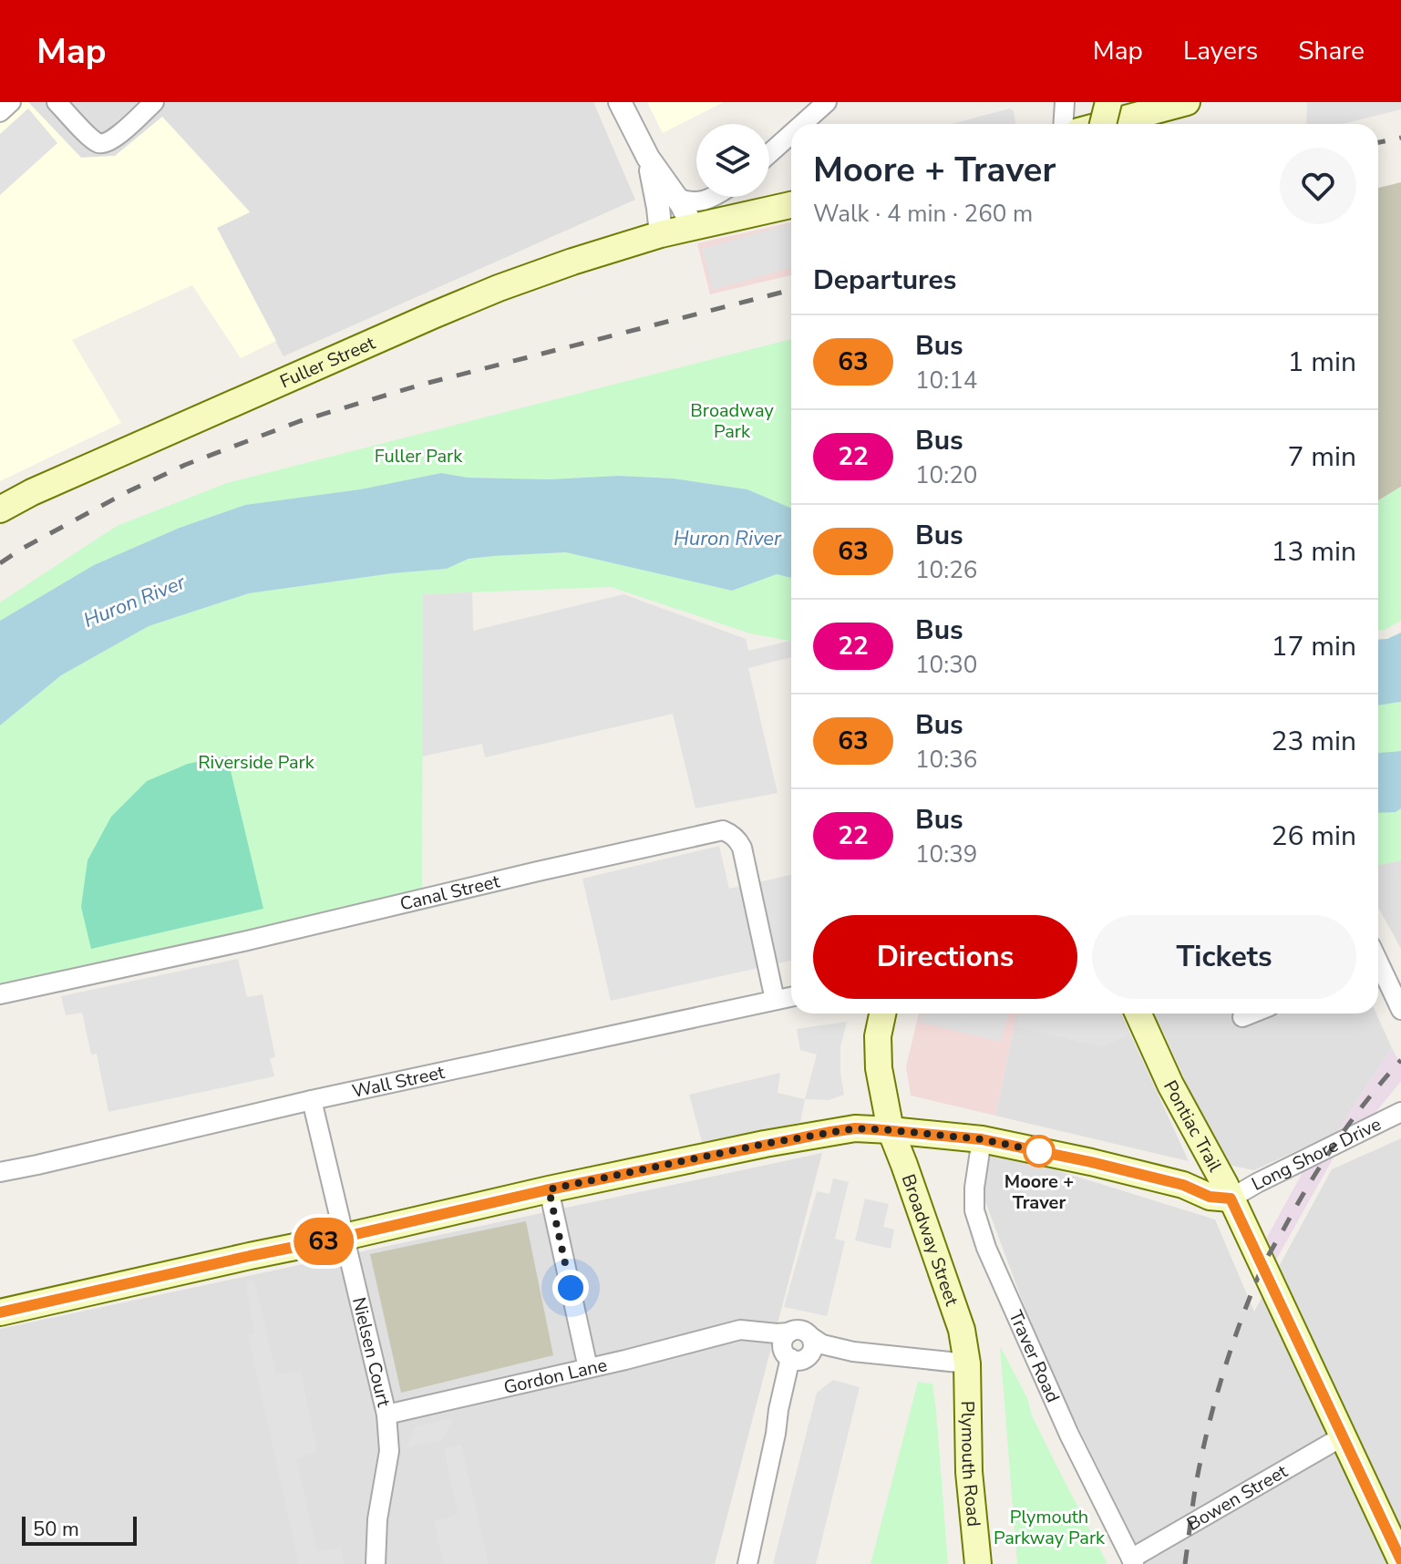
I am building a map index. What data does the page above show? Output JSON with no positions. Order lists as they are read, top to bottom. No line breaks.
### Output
{"streets":{"main road":["Fuller Street","Pontiac Trail","Broadway Street","Plymouth Road"],"street":["Canal Street","Wall Street","Long Shore Drive","Nielsen Court","Traver Road","Gordon Lane","Bowen Street"]},"crossings":[["Canal Street","Wall Street"],["Wall Street","Nielsen Court"],["Pontiac Trail","Long Shore Drive"],["Pontiac Trail","Bowen Street"],["Broadway Street","Plymouth Road"],["Nielsen Court","Gordon Lane"],["Traver Road","Bowen Street"]],"water":["Huron River"],"parks":["Broadway Park","Fuller Park","Riverside Park","Plymouth Parkway Park"],"places":["Moore + Traver"],"lines":["bus line 63"],"scale_bar":"50 m","page":{"header":"Map","nav":["Map","Layers","Share"],"on_map":"63","heading":[["Moore + Traver","Walk · 4 min · 260 m"],"Departures"],"list":[{"mark":"63","name":"Bus","note":"10:14","value":"1 min"},{"mark":"22","name":"Bus","note":"10:20","value":"7 min"},{"mark":"63","name":"Bus","note":"10:26","value":"13 min"},{"mark":"22","name":"Bus","note":"10:30","value":"17 min"},{"mark":"63","name":"Bus","note":"10:36","value":"23 min"},{"mark":"22","name":"Bus","note":"10:39","value":"26 min"}],"buttons":["Directions","Tickets"],"scale":"50 m"}}
